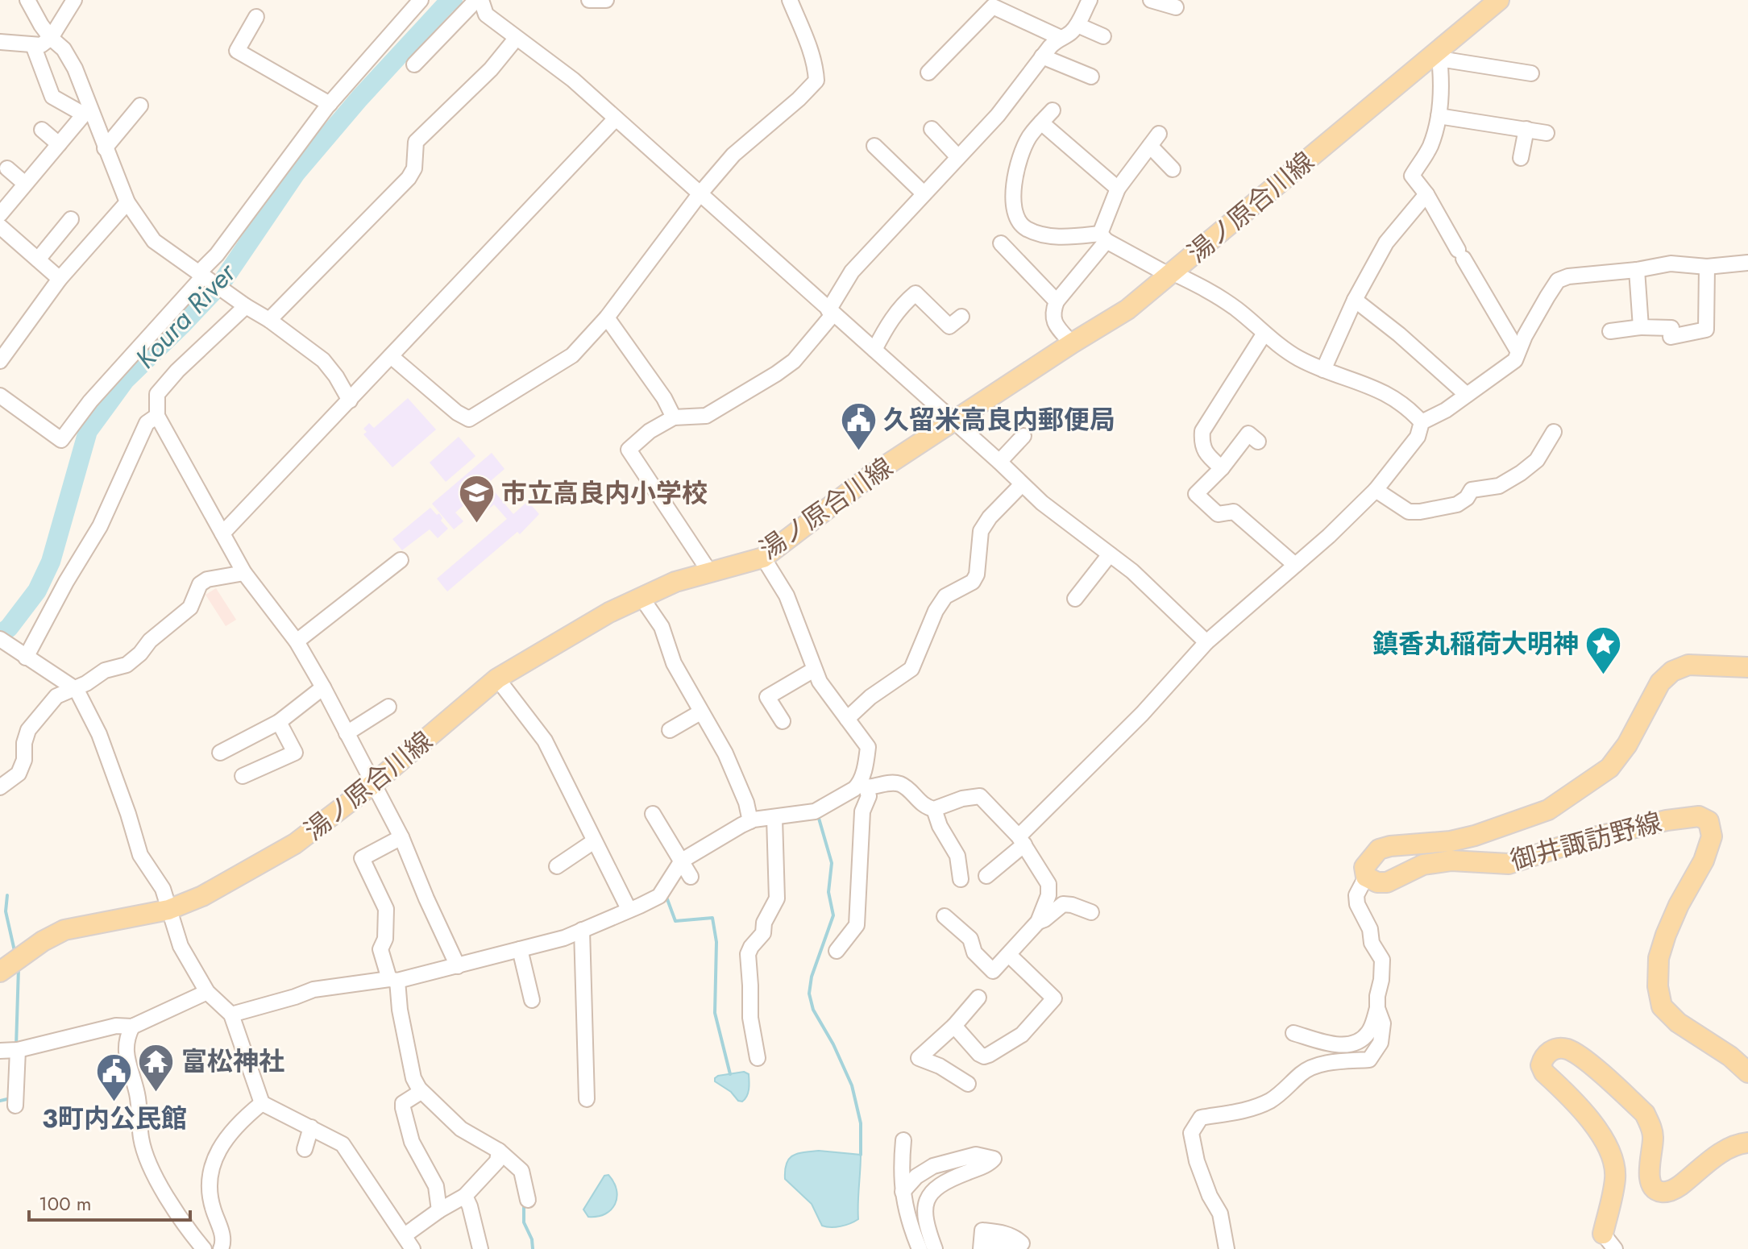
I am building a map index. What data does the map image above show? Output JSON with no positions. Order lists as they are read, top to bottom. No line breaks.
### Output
{"streets":{"main road":["湯ノ原合川線","御井諏訪野線"]},"water":["Koura River"],"places":{"public building":["久留米高良内郵便局","3町内公民館"],"school or university":["市立高良内小学校"],"place":["鎮香丸稲荷大明神"],"temple":["富松神社"]},"scale_bar":"100 m"}
